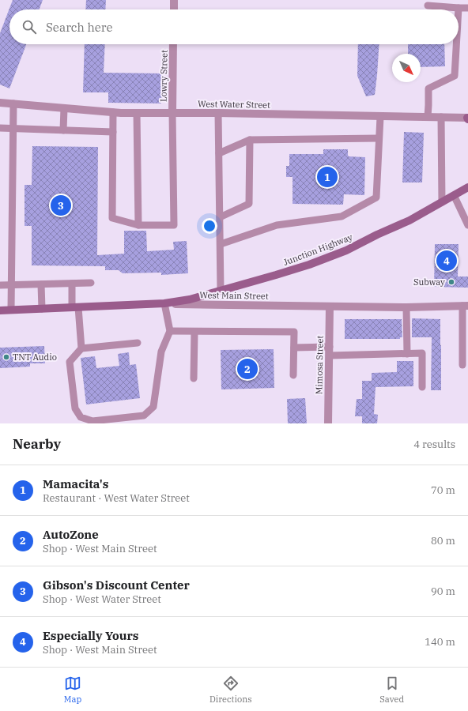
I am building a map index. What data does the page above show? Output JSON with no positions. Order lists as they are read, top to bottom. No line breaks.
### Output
{"streets":{"main road":["Junction Highway","West Main Street"],"street":["Lowry Street","West Water Street","Mimosa Street"]},"crossings":[["Lowry Street","West Water Street"],["Junction Highway","West Main Street"],["West Main Street","Mimosa Street"]],"places":["Subway","TNT Audio"],"north":"bottom right","page":{"search":"Search here","pins":["1","3","4","2"],"heading":["Nearby","4 results"],"list":[{"mark":"1","name":"Mamacita's","note":"Restaurant · West Water Street","value":"70 m"},{"mark":"2","name":"AutoZone","note":"Shop · West Main Street","value":"80 m"},{"mark":"3","name":"Gibson's Discount Center","note":"Shop · West Water Street","value":"90 m"},{"mark":"4","name":"Especially Yours","note":"Shop · West Main Street","value":"140 m"}],"nav":["Map","Directions","Saved"]}}
